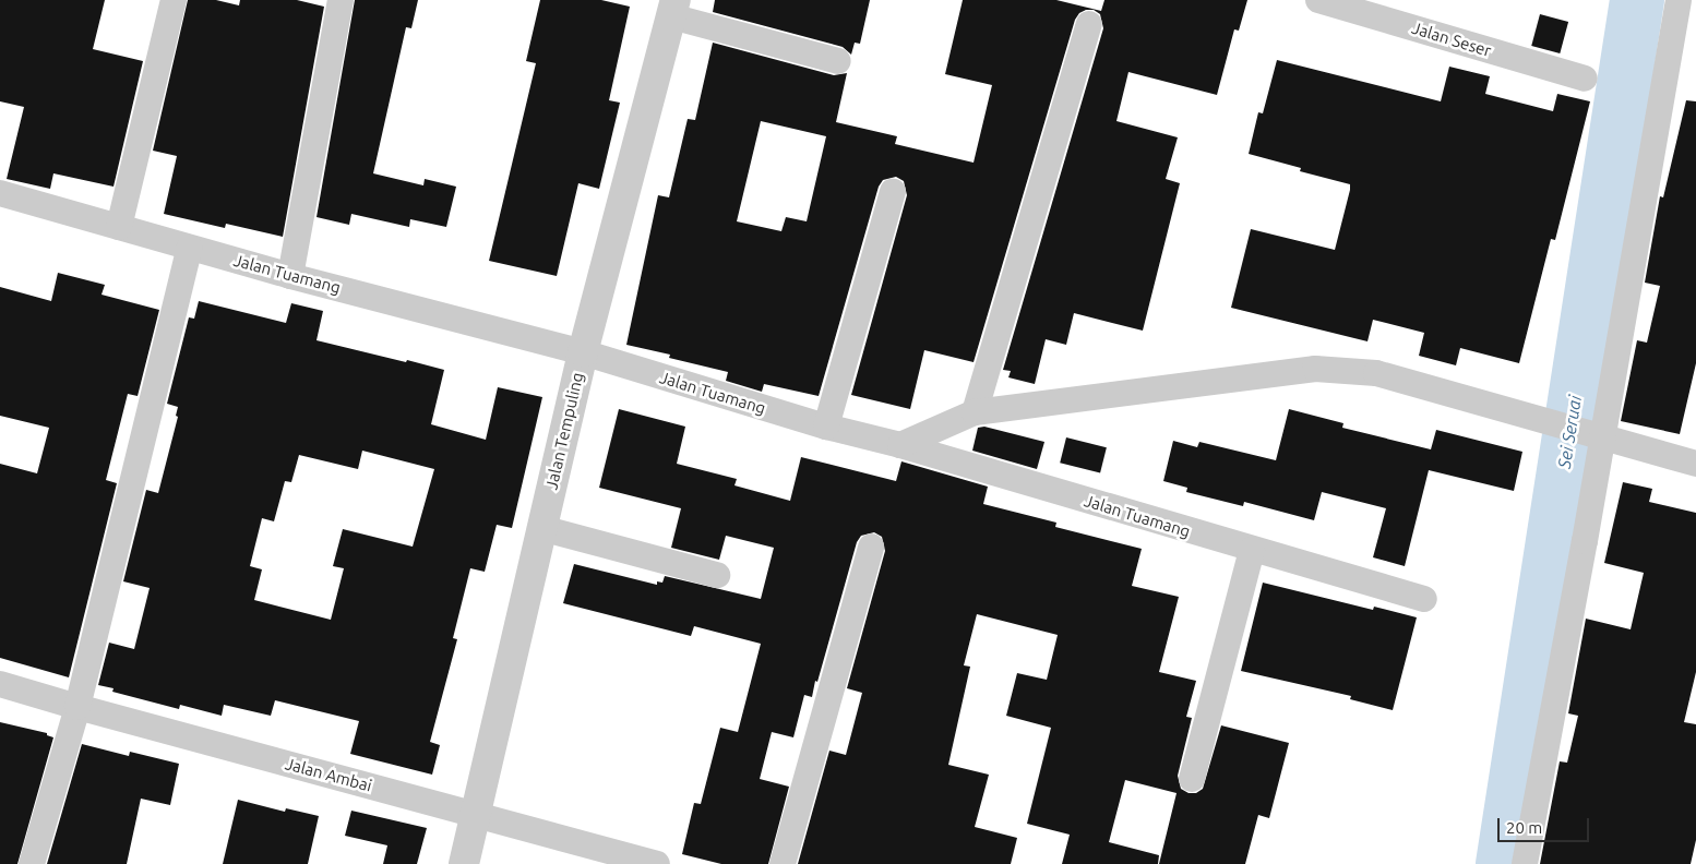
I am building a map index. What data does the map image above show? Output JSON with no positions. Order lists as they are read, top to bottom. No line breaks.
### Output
{"streets":{"street":["Jalan Seser","Jalan Tuamang","Jalan Tempuling","Jalan Ambai"]},"crossings":[["Jalan Tuamang","Jalan Tempuling"],["Jalan Tempuling","Jalan Ambai"]],"water":["Sei Seruai"],"scale_bar":"20 m"}
